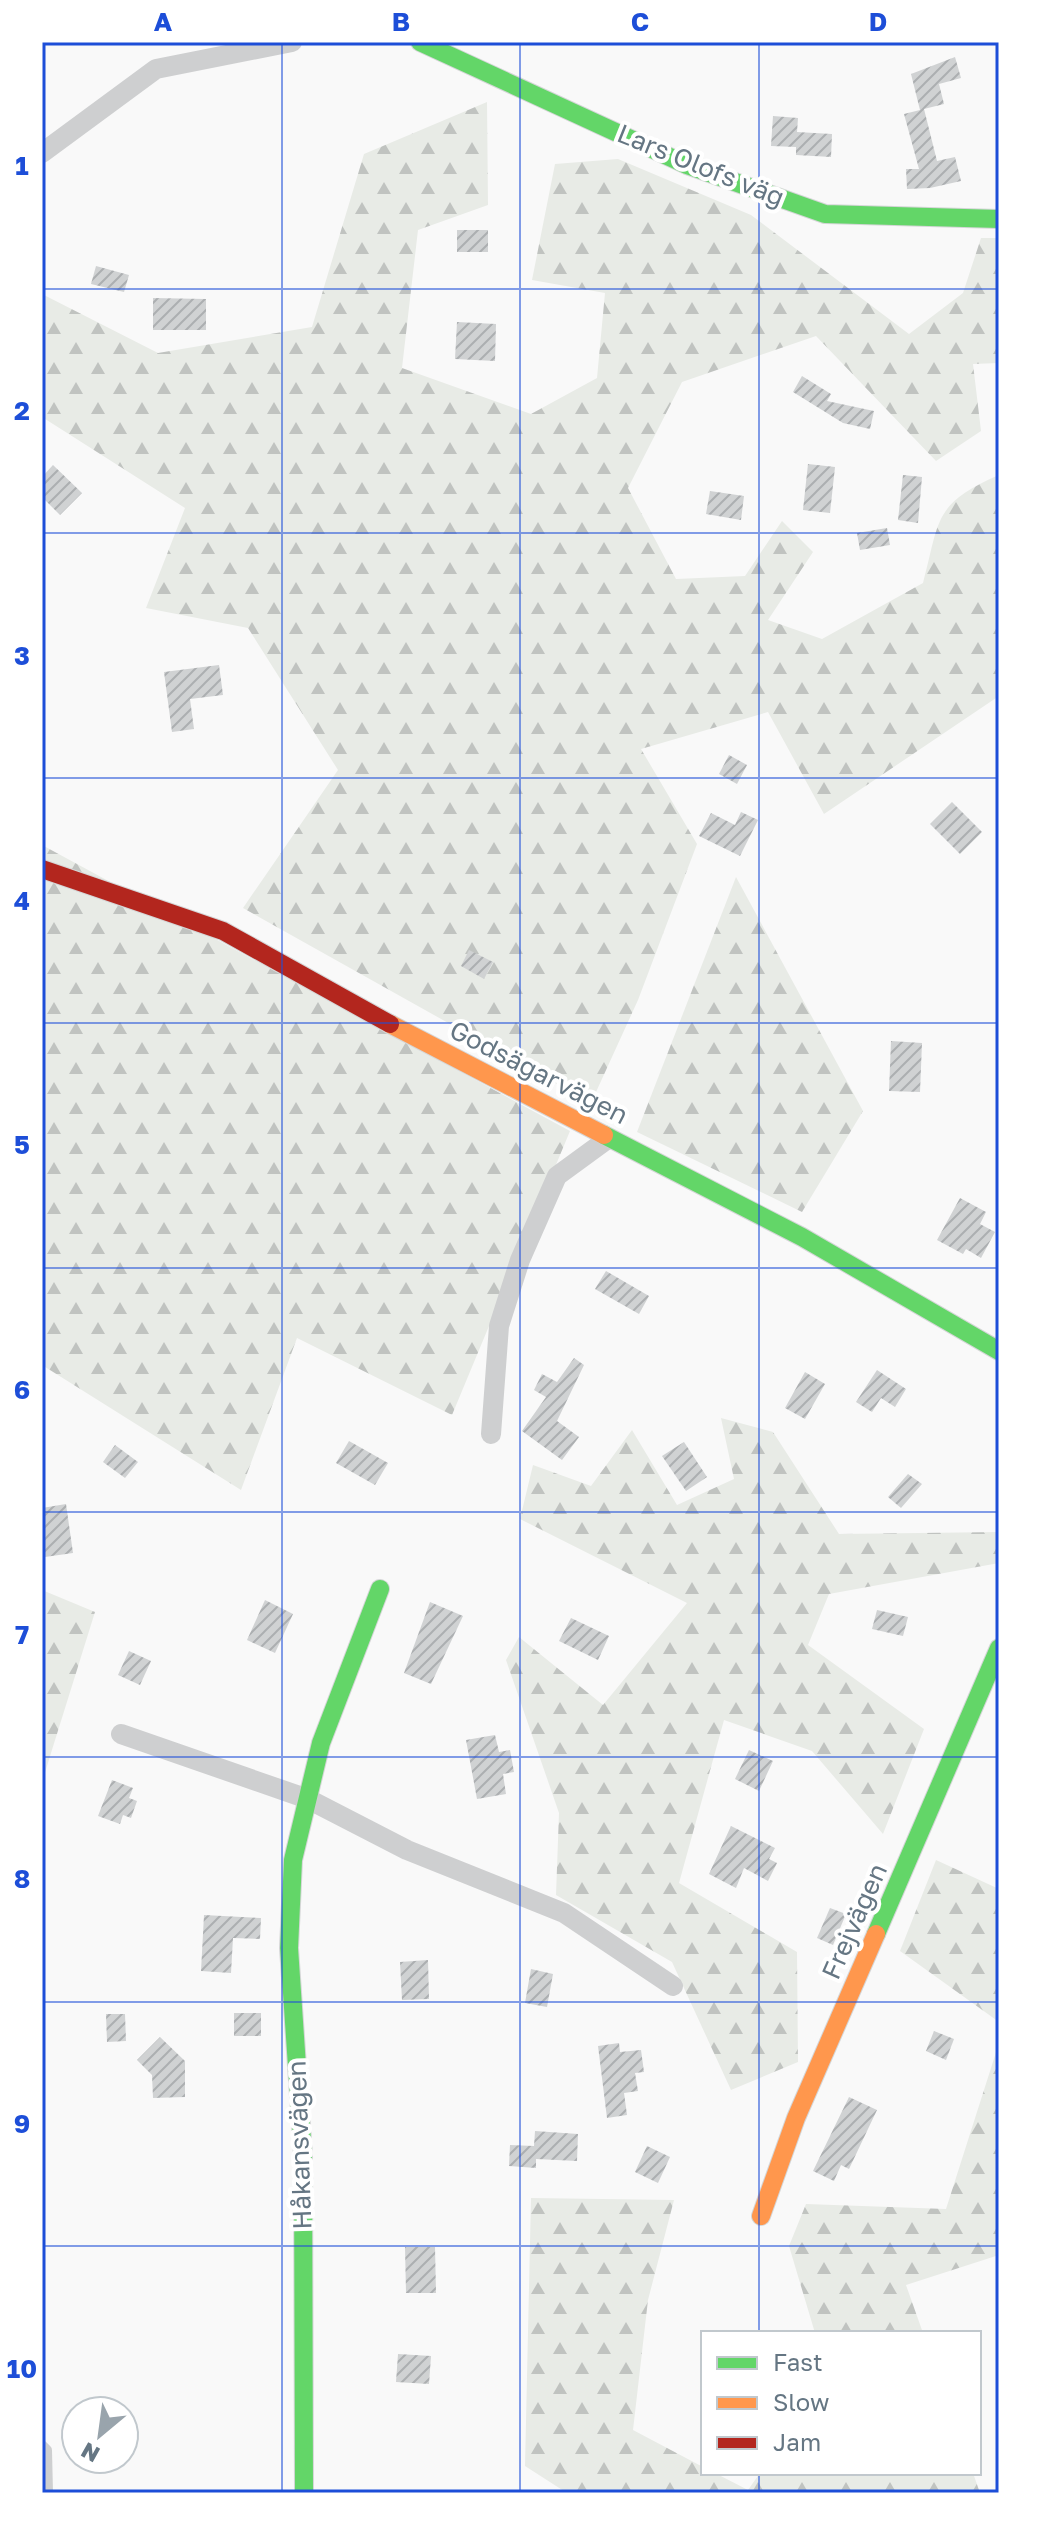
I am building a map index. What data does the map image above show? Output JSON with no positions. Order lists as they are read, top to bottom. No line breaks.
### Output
{"streets":{"street":["Lars Olofs väg","Godsägarvägen","Frejvägen","Håkansvägen"]},"legend":["Fast","Slow","Jam"],"north":"bottom left","grid":{"columns":["A","B","C","D"],"rows":["1","2","3","4","5","6","7","8","9","10"]}}
